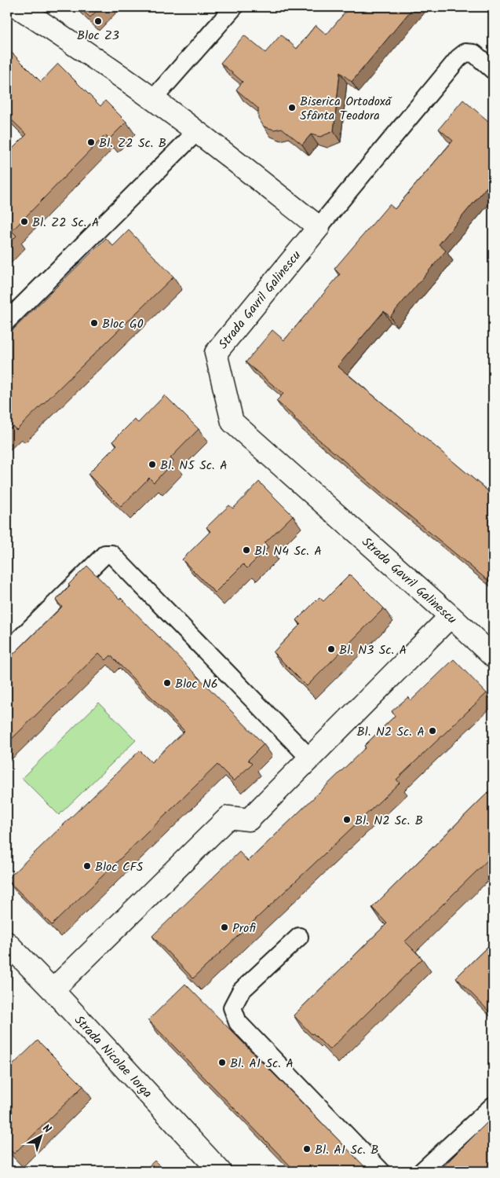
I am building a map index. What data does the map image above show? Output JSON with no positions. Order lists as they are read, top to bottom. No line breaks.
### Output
{"streets":{"street":["Strada Gavril Galinescu","Strada Nicolae Iorga"]},"places":["Bloc Z3","Biserica Ortodoxă Sfânta Teodora","Bl. Z2 Sc. B","Bl. Z2 Sc. A","Bloc G0","Bl. N5 Sc. A","Bl. N4 Sc. A","Bl. N3 Sc. A","Bloc N6","Bl. N2 Sc. A","Bl. N2 Sc. B","Bloc CFS","Profi","Bl. A1 Sc. A","Bl. A1 Sc. B"],"north":"top right"}
